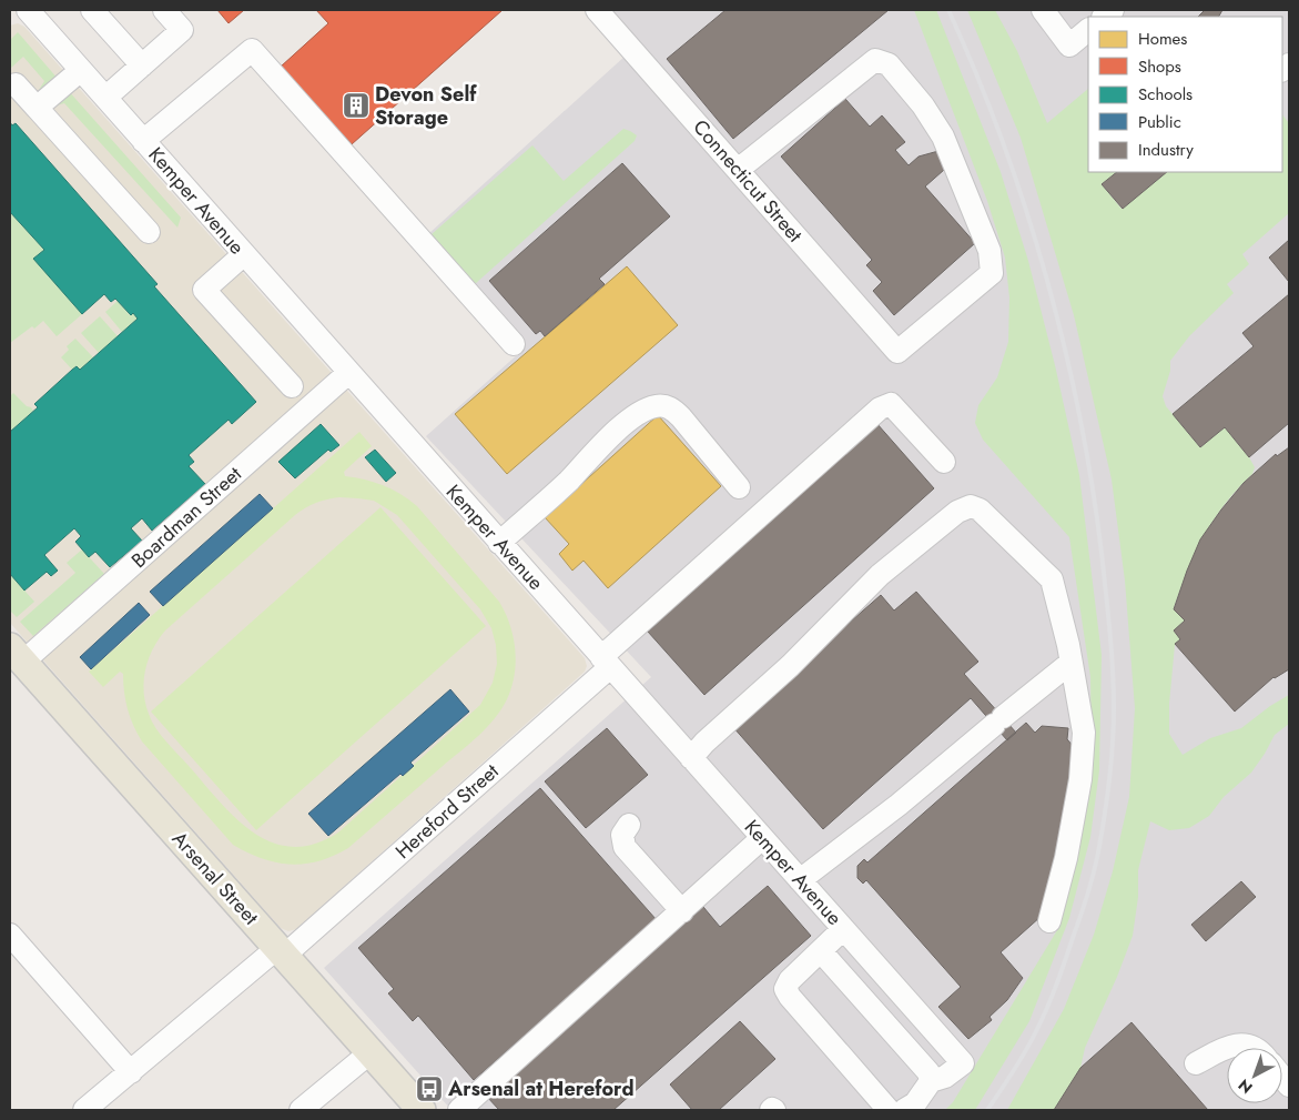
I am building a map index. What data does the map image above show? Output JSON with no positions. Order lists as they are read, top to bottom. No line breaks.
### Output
{"streets":{"main road":["Arsenal Street"],"street":["Connecticut Street","Kemper Avenue","Boardman Street","Hereford Street"]},"crossings":[["Kemper Avenue","Boardman Street"],["Kemper Avenue","Hereford Street"],["Boardman Street","Arsenal Street"],["Hereford Street","Arsenal Street"]],"places":{"building":["Devon Self Storage"],"bus stop":["Arsenal at Hereford"]},"legend":["Homes","Shops","Schools","Public","Industry"],"north":"bottom left"}
